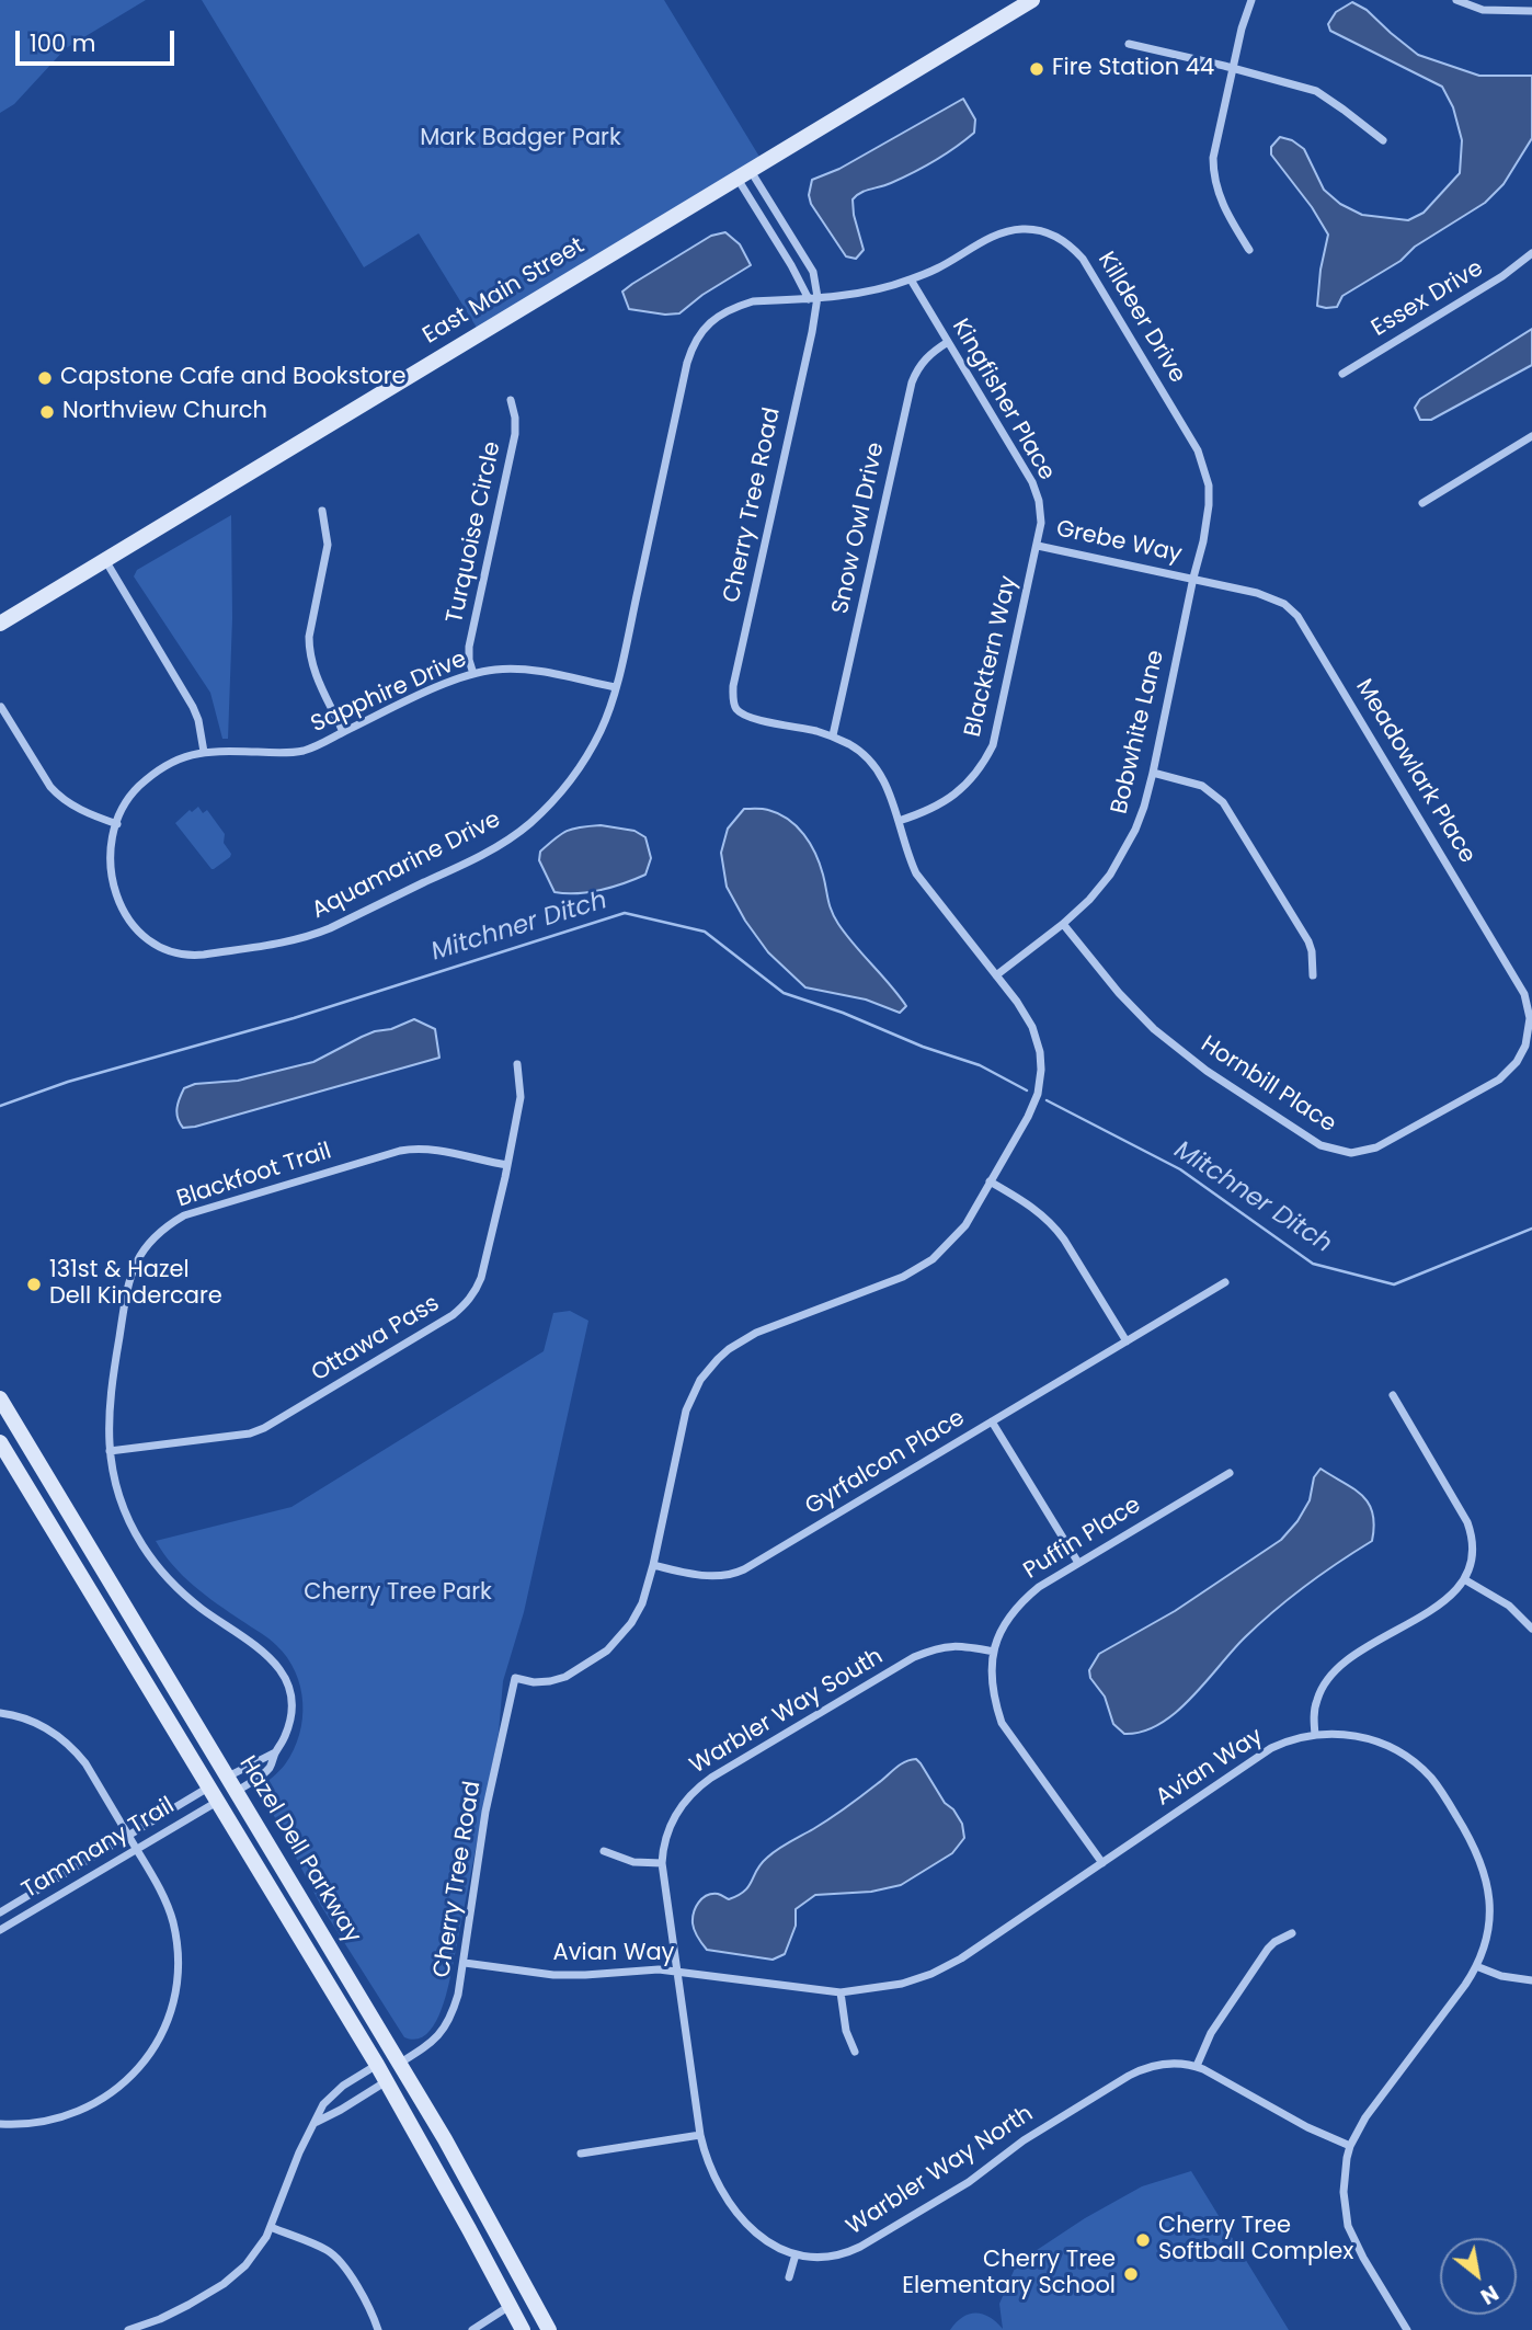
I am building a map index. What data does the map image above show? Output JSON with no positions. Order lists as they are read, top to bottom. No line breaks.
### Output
{"streets":{"main road":["East Main Street","Hazel Dell Parkway"],"street":["Essex Drive","Killdeer Drive","Kingfisher Place","Cherry Tree Road","Snow Owl Drive","Turquoise Circle","Grebe Way","Blacktern Way","Sapphire Drive","Bobwhite Lane","Meadowlark Place","Aquamarine Drive","Hornbill Place","Blackfoot Trail","Ottawa Pass","Gyrfalcon Place","Puffin Place","Warbler Way South","Avian Way","Tammany Trail","Warbler Way North"]},"crossings":[["Killdeer Drive","Kingfisher Place"],["Killdeer Drive","Cherry Tree Road"],["Killdeer Drive","Grebe Way"],["Killdeer Drive","Bobwhite Lane"],["Killdeer Drive","Meadowlark Place"],["Killdeer Drive","Aquamarine Drive"],["Kingfisher Place","Snow Owl Drive"],["Kingfisher Place","Grebe Way"],["Kingfisher Place","Blacktern Way"],["Cherry Tree Road","Snow Owl Drive"],["Cherry Tree Road","Aquamarine Drive"],["Cherry Tree Road","Gyrfalcon Place"],["Cherry Tree Road","Avian Way"],["Cherry Tree Road","Hazel Dell Parkway"],["Turquoise Circle","Sapphire Drive"],["Grebe Way","Blacktern Way"],["Grebe Way","Bobwhite Lane"],["Grebe Way","Meadowlark Place"],["Sapphire Drive","Aquamarine Drive"],["Bobwhite Lane","Meadowlark Place"],["Bobwhite Lane","Hornbill Place"],["Meadowlark Place","Hornbill Place"],["Blackfoot Trail","Ottawa Pass"],["Blackfoot Trail","Hazel Dell Parkway"],["Puffin Place","Warbler Way South"],["Puffin Place","Avian Way"],["Warbler Way South","Avian Way"],["Warbler Way South","Warbler Way North"],["Avian Way","Warbler Way North"],["Tammany Trail","Hazel Dell Parkway"]],"water":["Mitchner Ditch"],"parks":["Mark Badger Park","Cherry Tree Park"],"places":["Fire Station 44","Capstone Cafe and Bookstore","Northview Church","131st & Hazel Dell Kindercare","Cherry Tree Softball Complex","Cherry Tree Elementary School"],"scale_bar":"100 m","north":"bottom right"}
